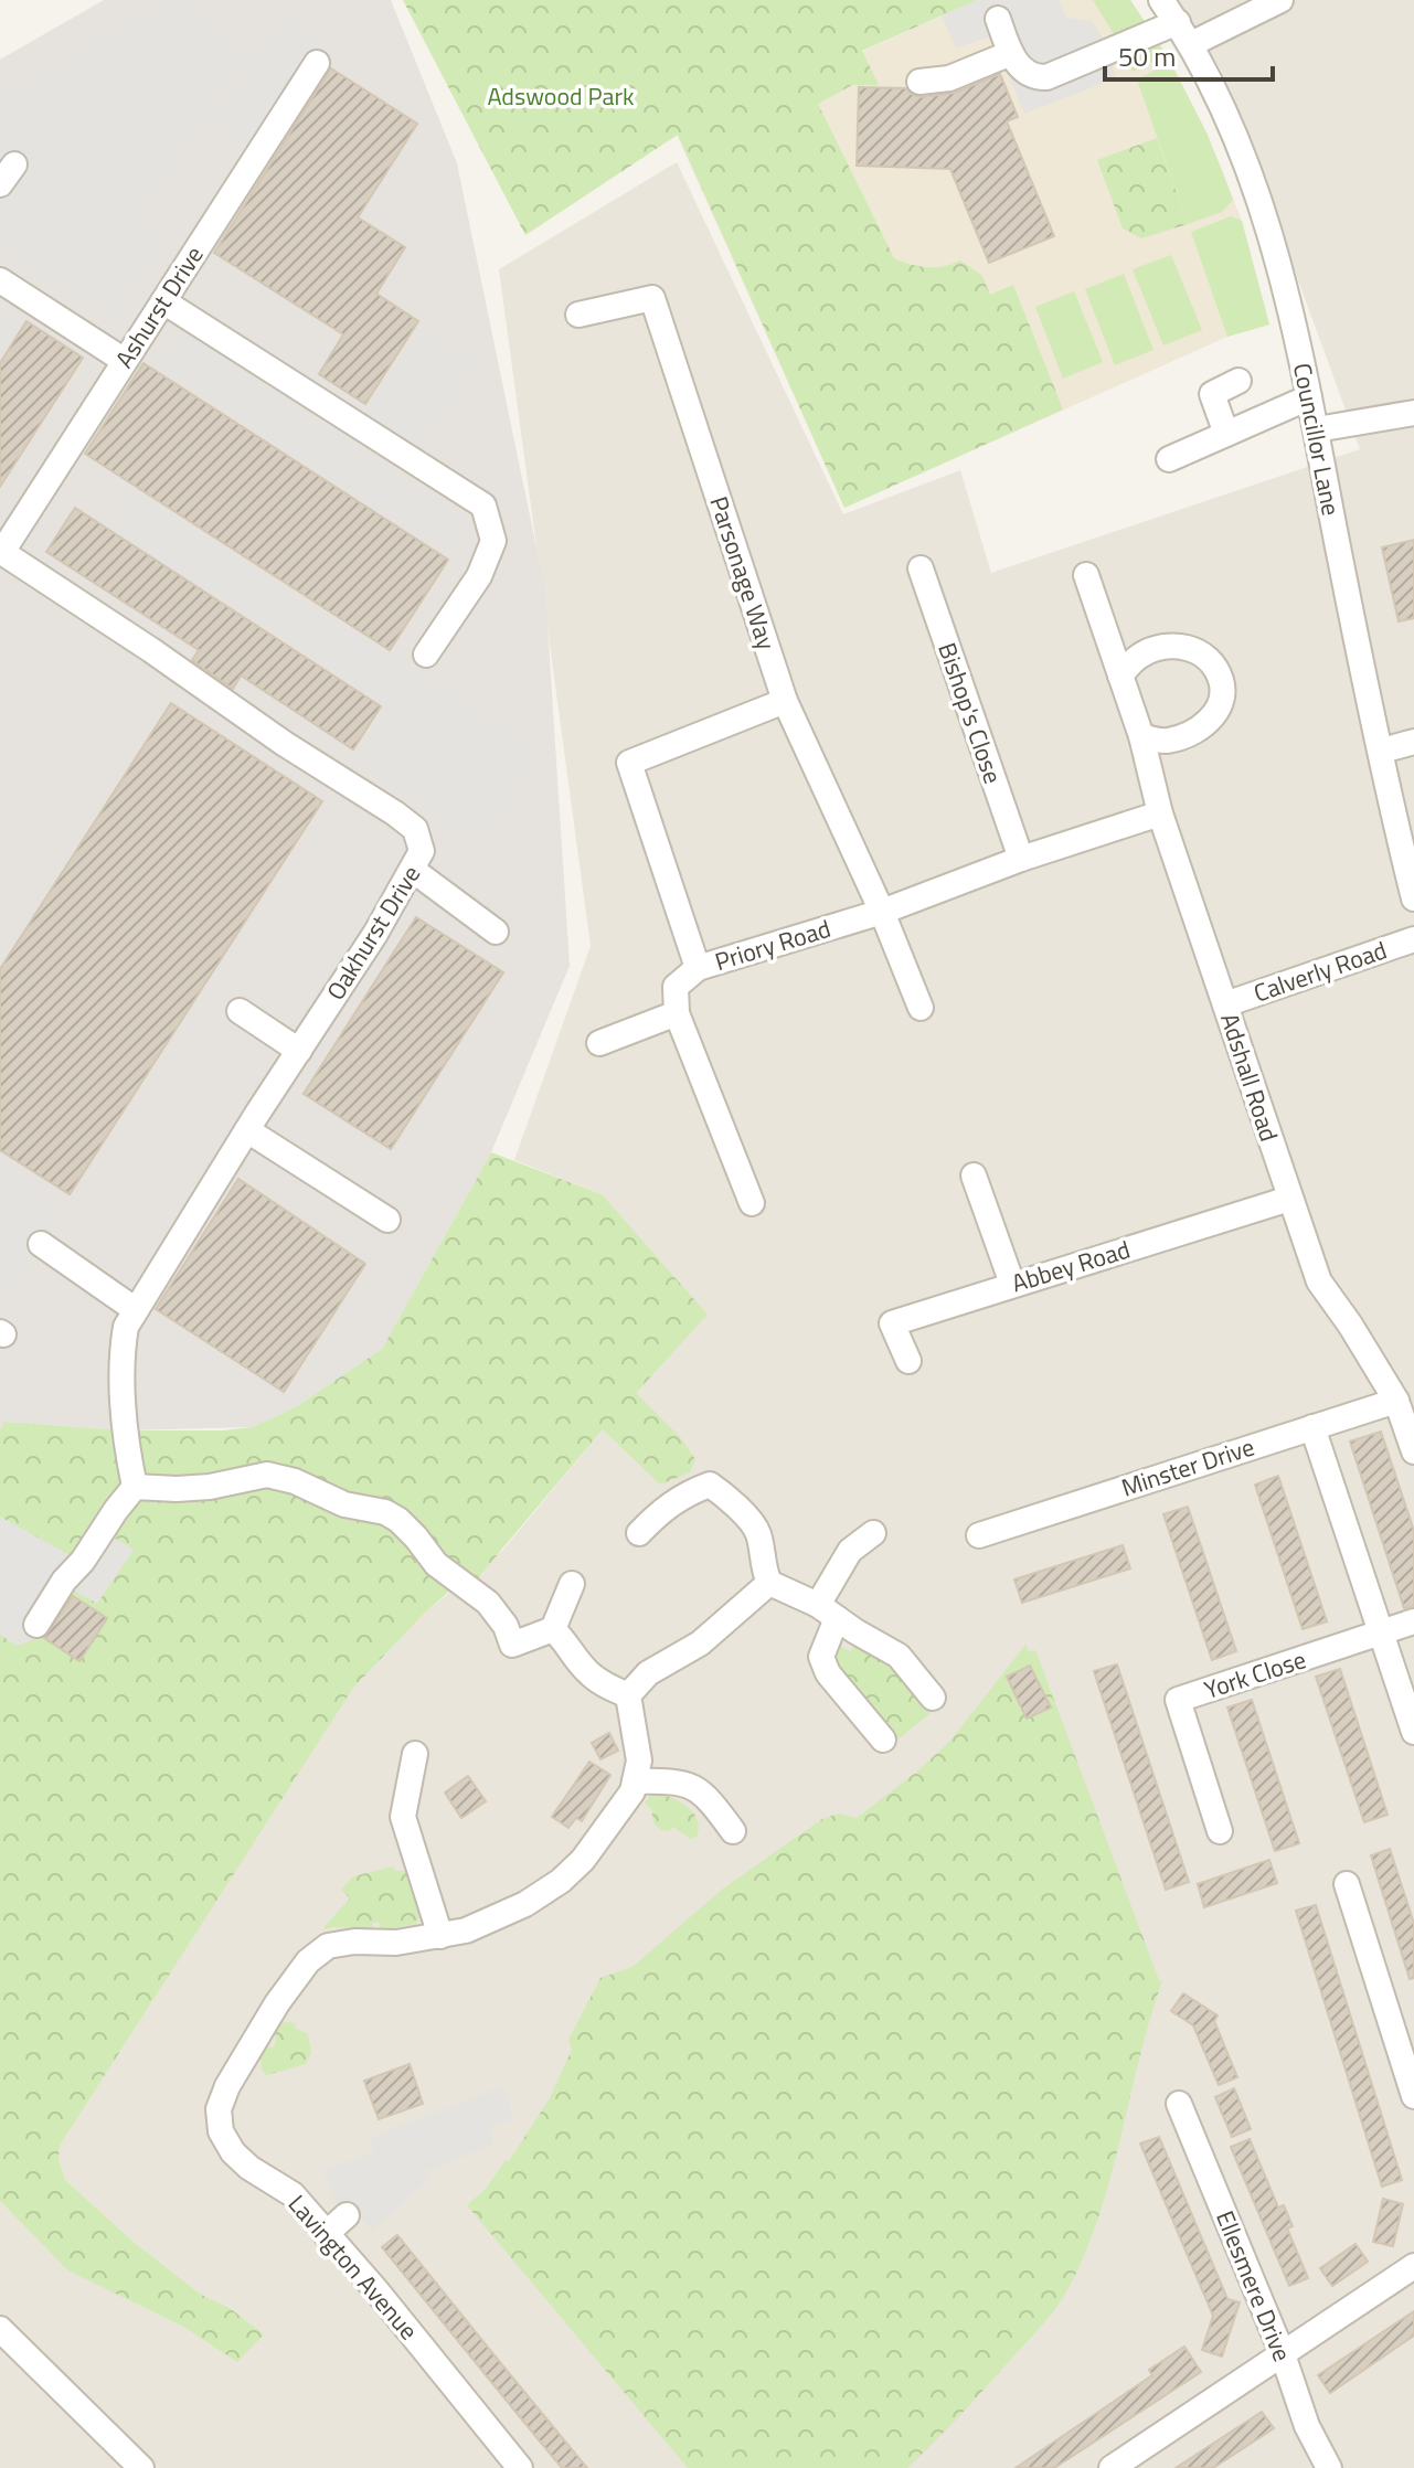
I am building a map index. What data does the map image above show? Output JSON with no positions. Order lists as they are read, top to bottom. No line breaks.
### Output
{"streets":{"street":["Ashurst Drive","Councillor Lane","Parsonage Way","Bishop's Close","Oakhurst Drive","Priory Road","Calverly Road","Adshall Road","Abbey Road","Minster Drive","York Close","Lavington Avenue","Ellesmere Drive"]},"crossings":[["Ashurst Drive","Oakhurst Drive"],["Parsonage Way","Priory Road"],["Bishop's Close","Priory Road"],["Priory Road","Adshall Road"],["Calverly Road","Adshall Road"],["Adshall Road","Abbey Road"],["Adshall Road","Minster Drive"]],"parks":["Adswood Park"],"scale_bar":"50 m"}
